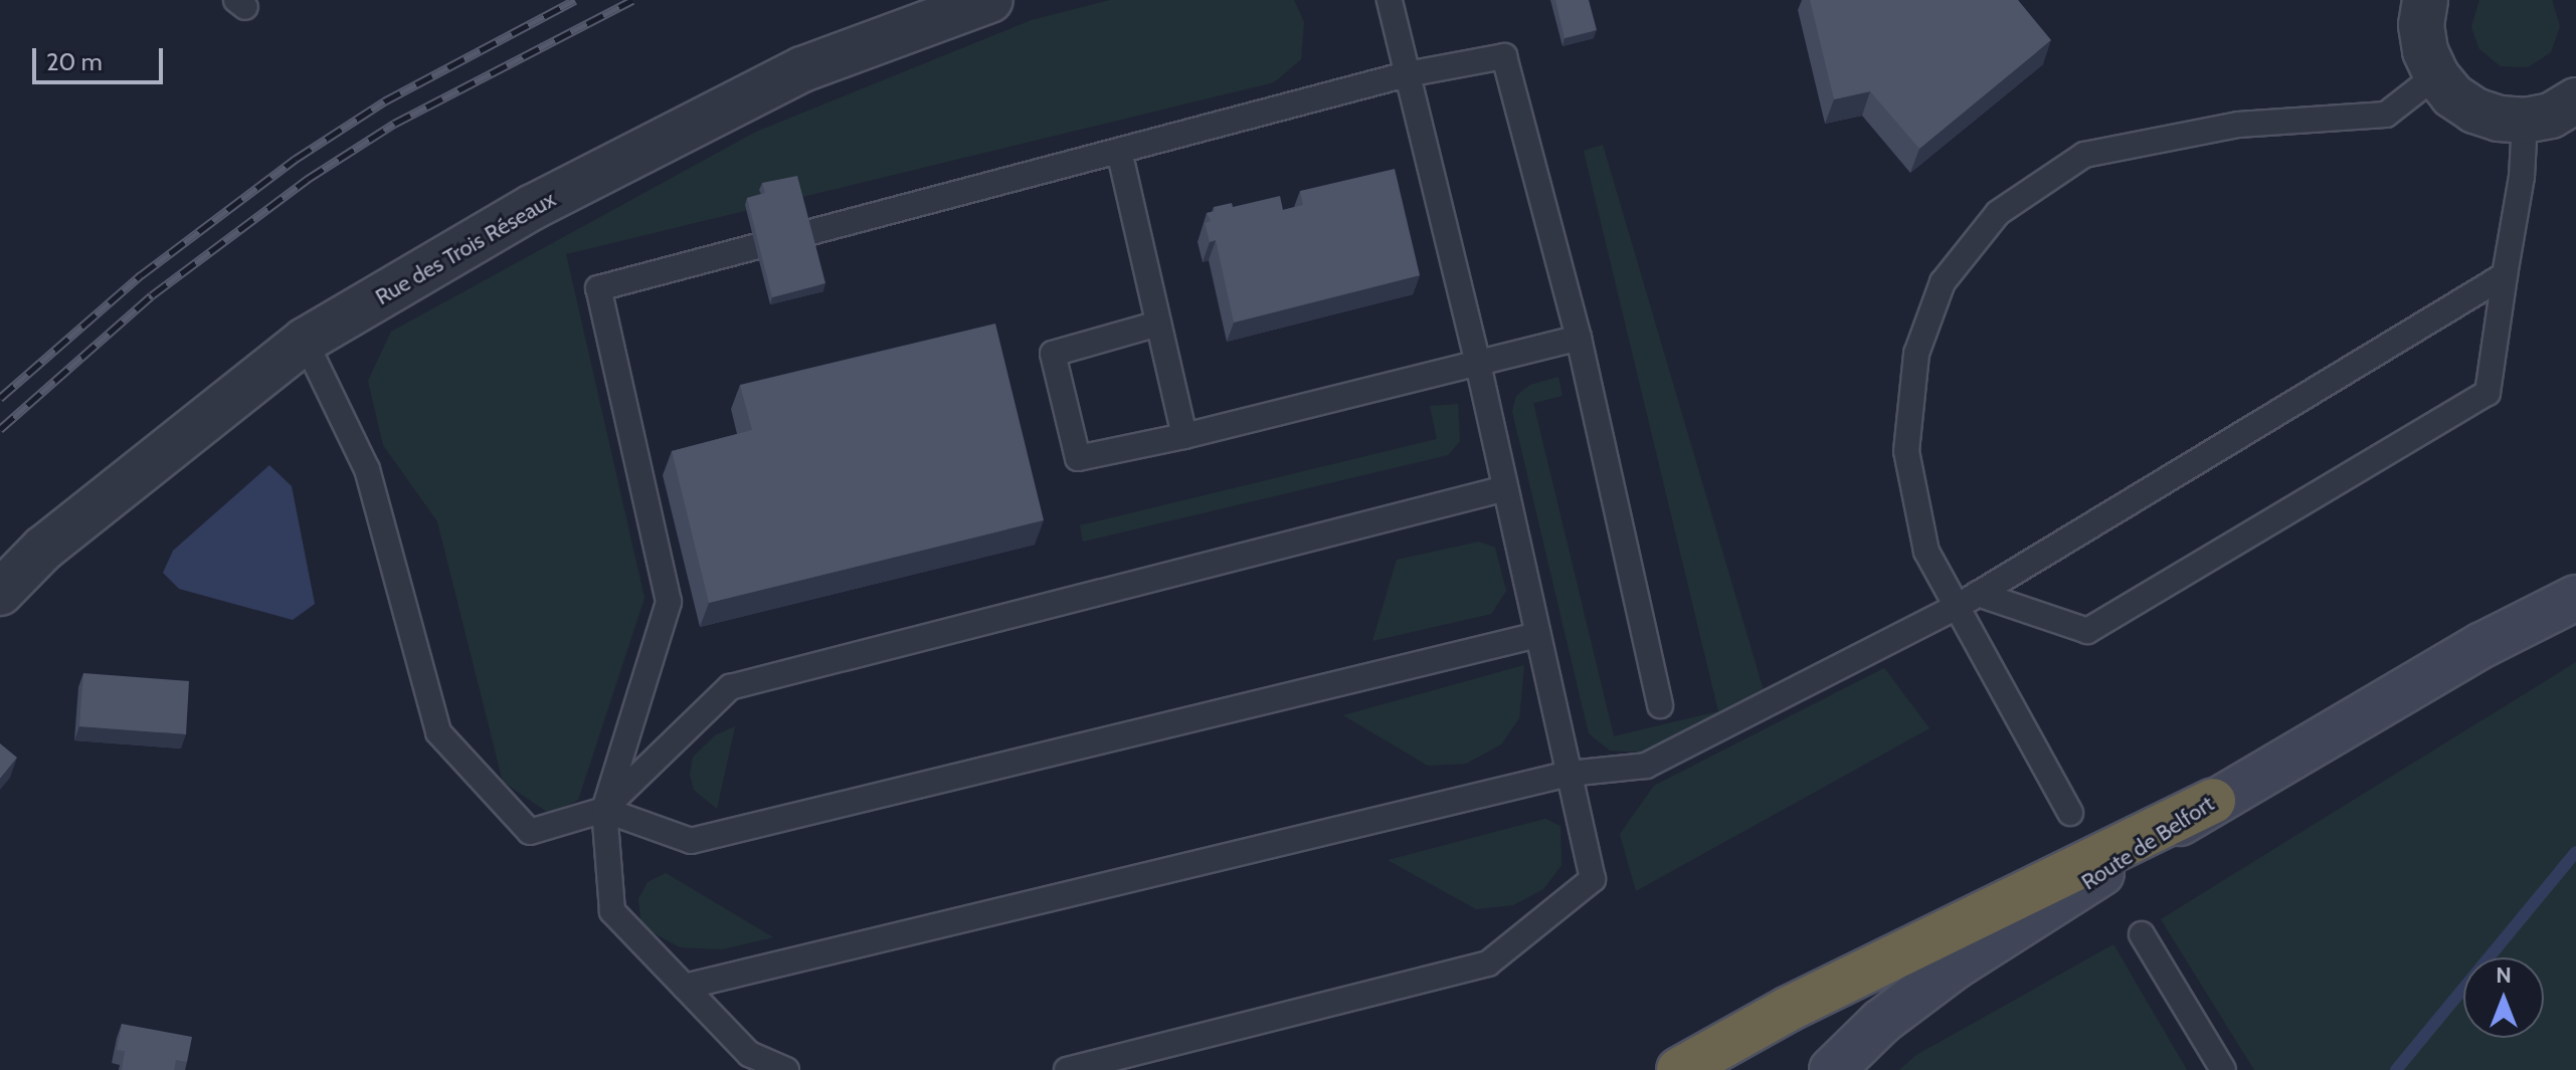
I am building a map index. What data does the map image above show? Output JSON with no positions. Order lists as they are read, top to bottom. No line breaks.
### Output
{"streets":{"main road":["Route de Belfort"],"street":["Rue des Trois Réseaux"]},"scale_bar":"20 m","north":"top"}
